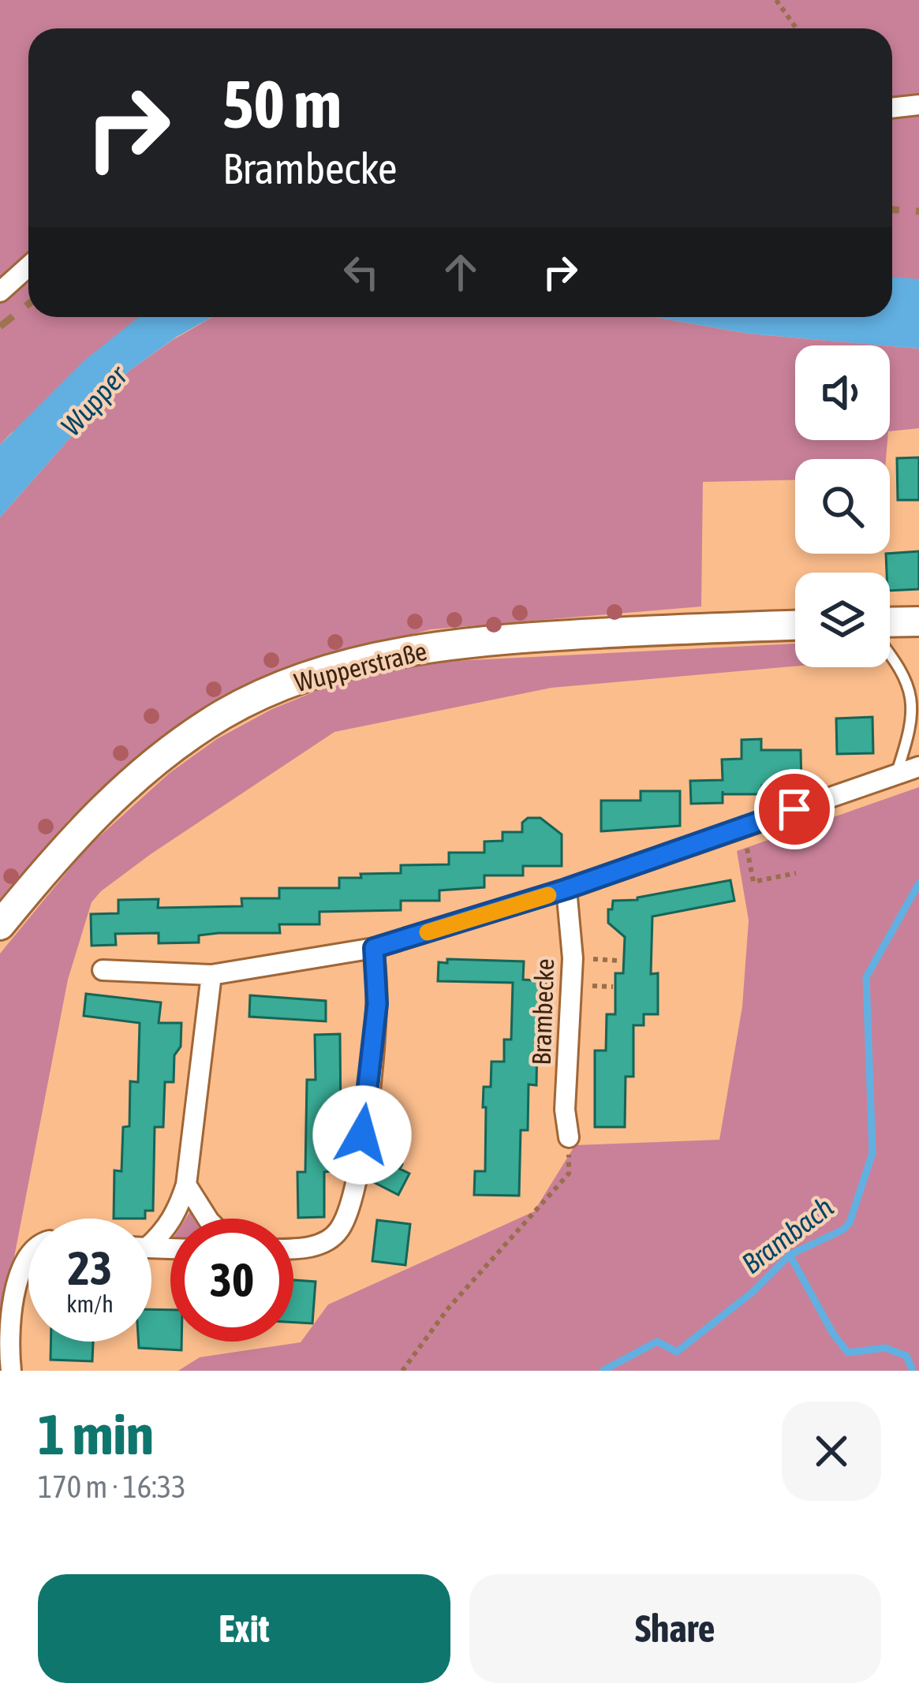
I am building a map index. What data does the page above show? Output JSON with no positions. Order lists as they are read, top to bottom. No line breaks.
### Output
{"streets":{"main road":["Wupperstraße"],"street":["Brambecke"]},"water":["Wupper","Brambach"],"page":{"turn":["50 m","Brambecke"],"speed":"23 km/h","limit":"30","heading":["1 min","170 m · 16:33"],"buttons":["Exit","Share"]}}
